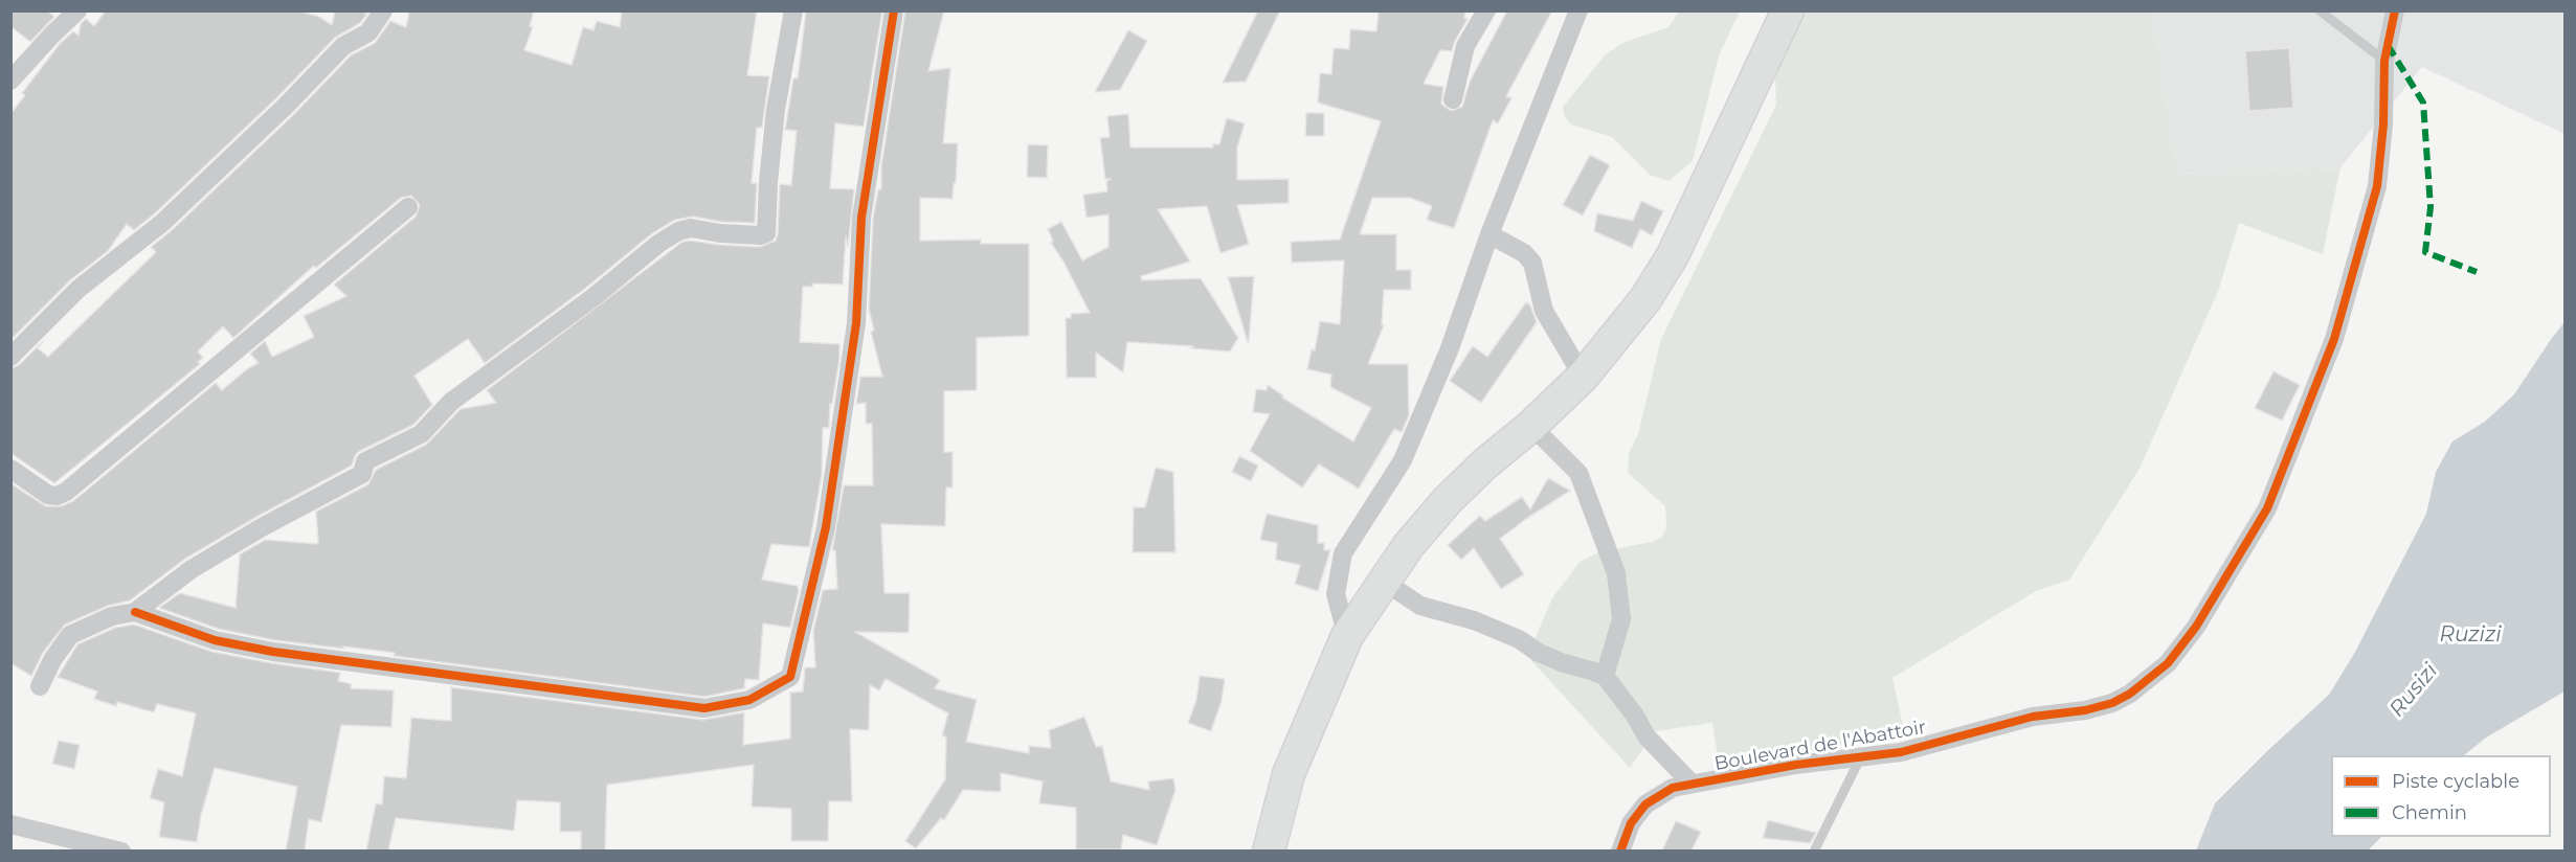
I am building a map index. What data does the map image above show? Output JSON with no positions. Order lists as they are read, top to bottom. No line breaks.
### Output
{"streets":{"street":["Boulevard de l'Abattoir"]},"water":["Ruzizi","Rusizi"],"legend":["Piste cyclable","Chemin"]}
